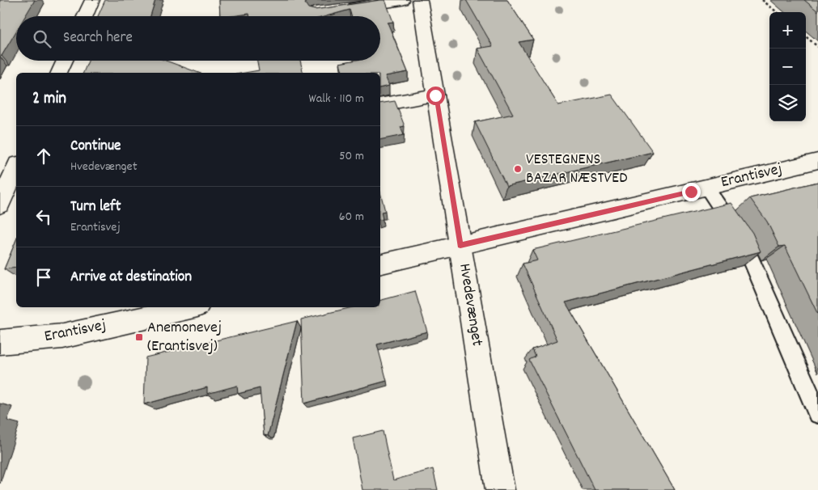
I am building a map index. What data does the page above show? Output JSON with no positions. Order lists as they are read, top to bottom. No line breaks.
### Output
{"streets":{"street":["Erantisvej","Hvedevænget"]},"crossings":[["Erantisvej","Hvedevænget"]],"places":{"other":["VESTEGNENS BAZAR NÆSTVED"],"transit":["Anemonevej (Erantisvej)"]},"page":{"map_buttons":["+","−"],"search":"Search here","heading":["2 min","Walk · 110 m"],"list":[["Continue","Hvedevænget","50 m"],["Turn left","Erantisvej","60 m"],"Arrive at destination"]}}
